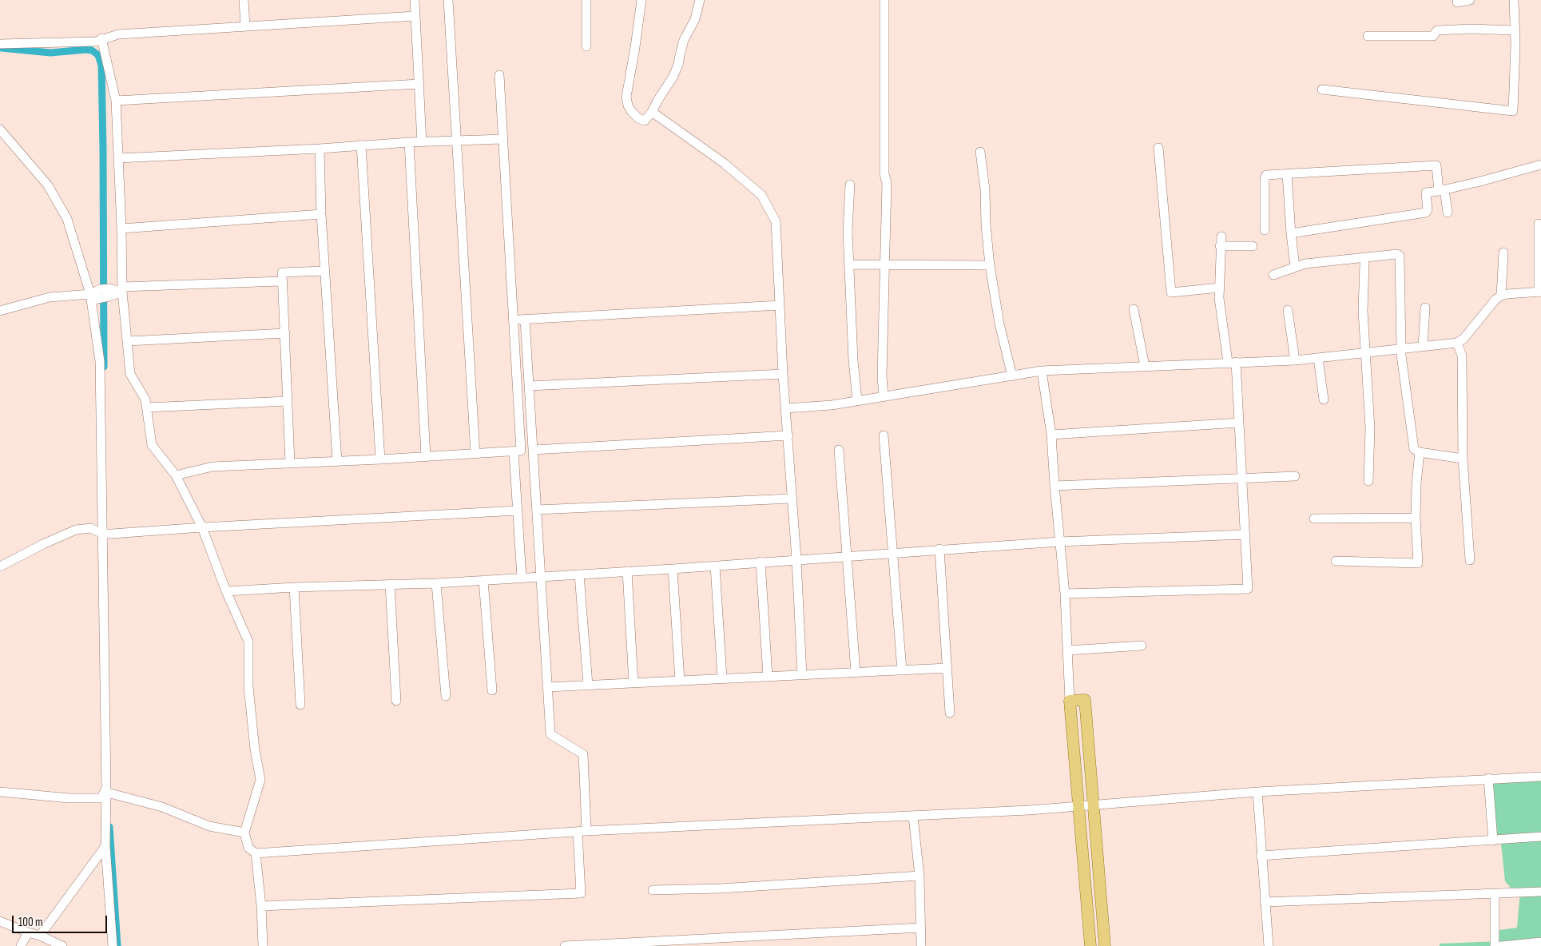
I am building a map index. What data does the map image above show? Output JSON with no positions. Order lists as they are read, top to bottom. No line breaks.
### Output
{"scale_bar":"100 m"}
